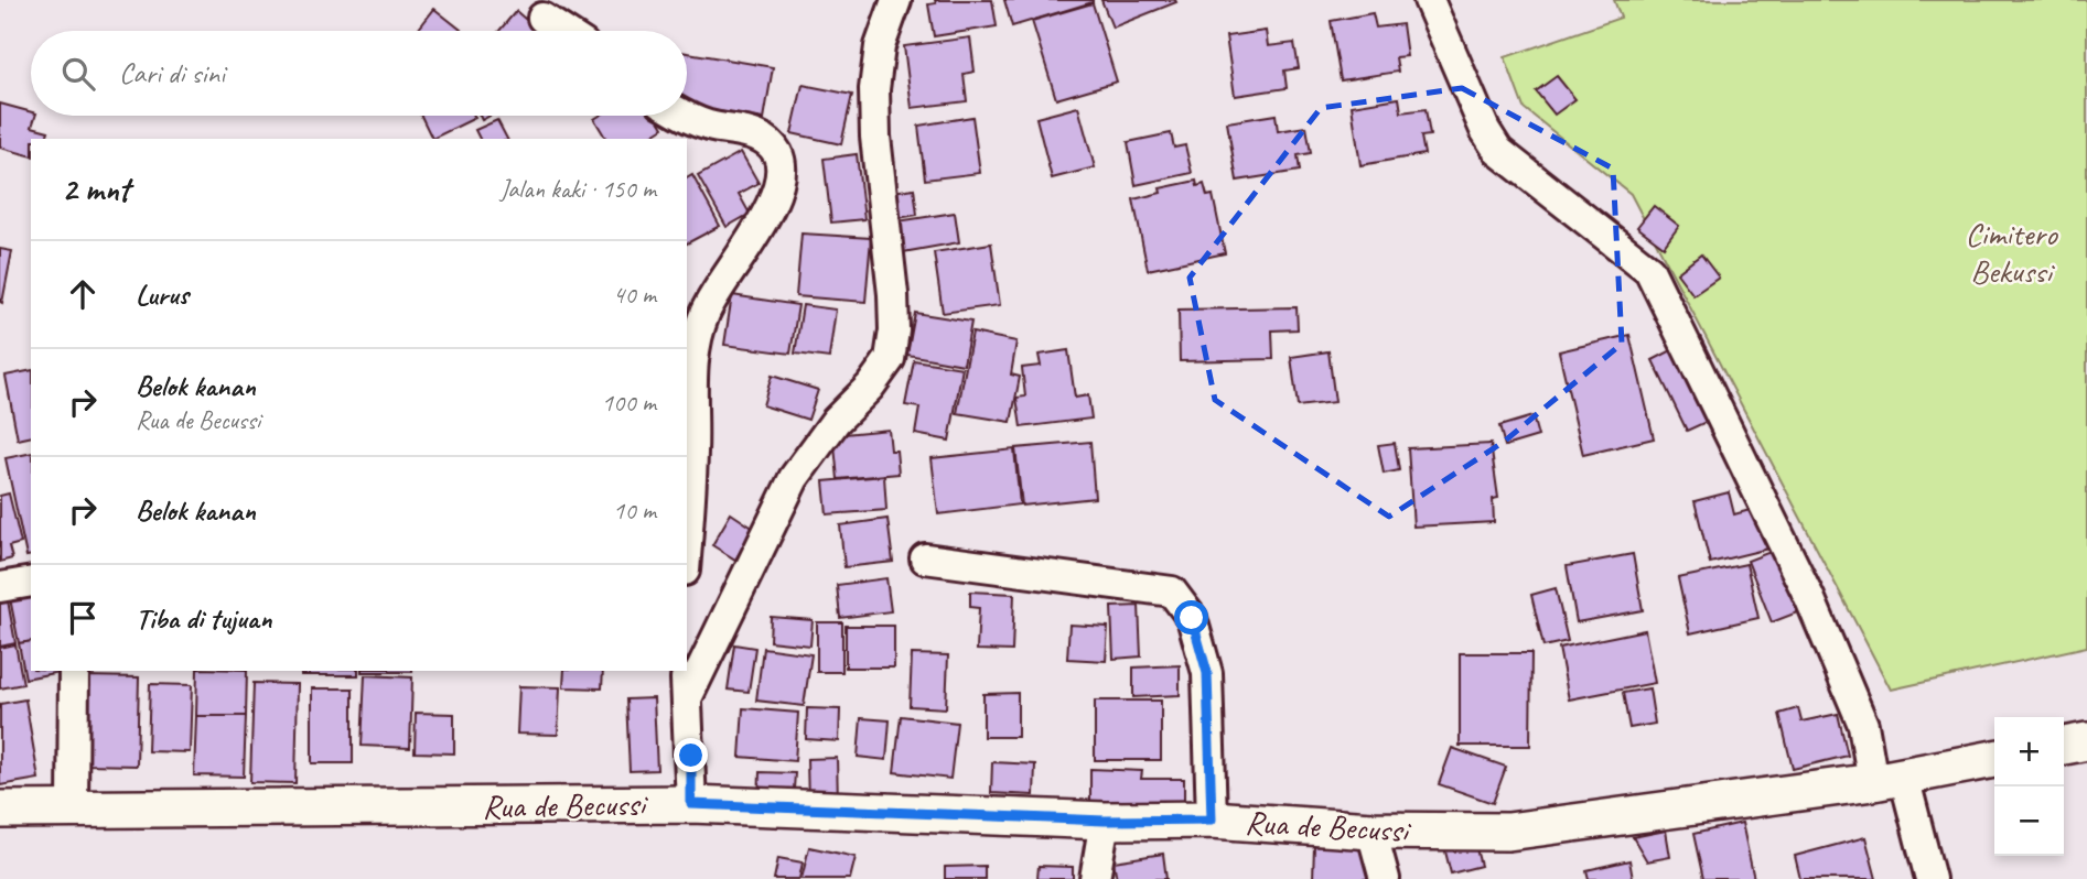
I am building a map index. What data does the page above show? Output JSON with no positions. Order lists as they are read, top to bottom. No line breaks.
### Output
{"streets":{"street":["Rua de Becussi"]},"parks":["Cimitero Bekussi"],"page":{"search":"Cari di sini","heading":["2 mnt","Jalan kaki · 150 m"],"list":[["Lurus","40 m"],["Belok kanan","Rua de Becussi","100 m"],["Belok kanan","10 m"],"Tiba di tujuan"],"map_buttons":["+","−"]}}
